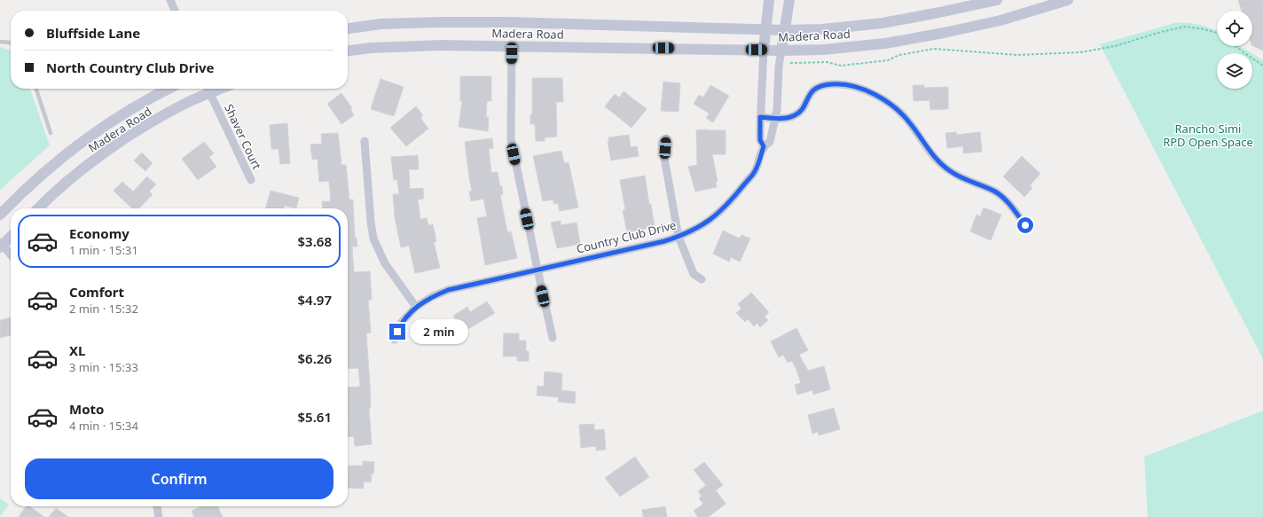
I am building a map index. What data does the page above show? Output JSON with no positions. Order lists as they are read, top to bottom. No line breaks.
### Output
{"streets":{"main road":["Madera Road"],"street":["Shaver Court","Country Club Drive"]},"crossings":[["Madera Road","Shaver Court"],["Madera Road","Country Club Drive"]],"parks":["Rancho Simi RPD Open Space"],"page":{"banner":["Bluffside Lane","North Country Club Drive"],"list":[{"name":"Economy","note":"1 min · 15:31","value":"$3.68"},{"name":"Comfort","note":"2 min · 15:32","value":"$4.97"},{"name":"XL","note":"3 min · 15:33","value":"$6.26"},{"name":"Moto","note":"4 min · 15:34","value":"$5.61"}],"bubble":"2 min","buttons":"Confirm"}}
